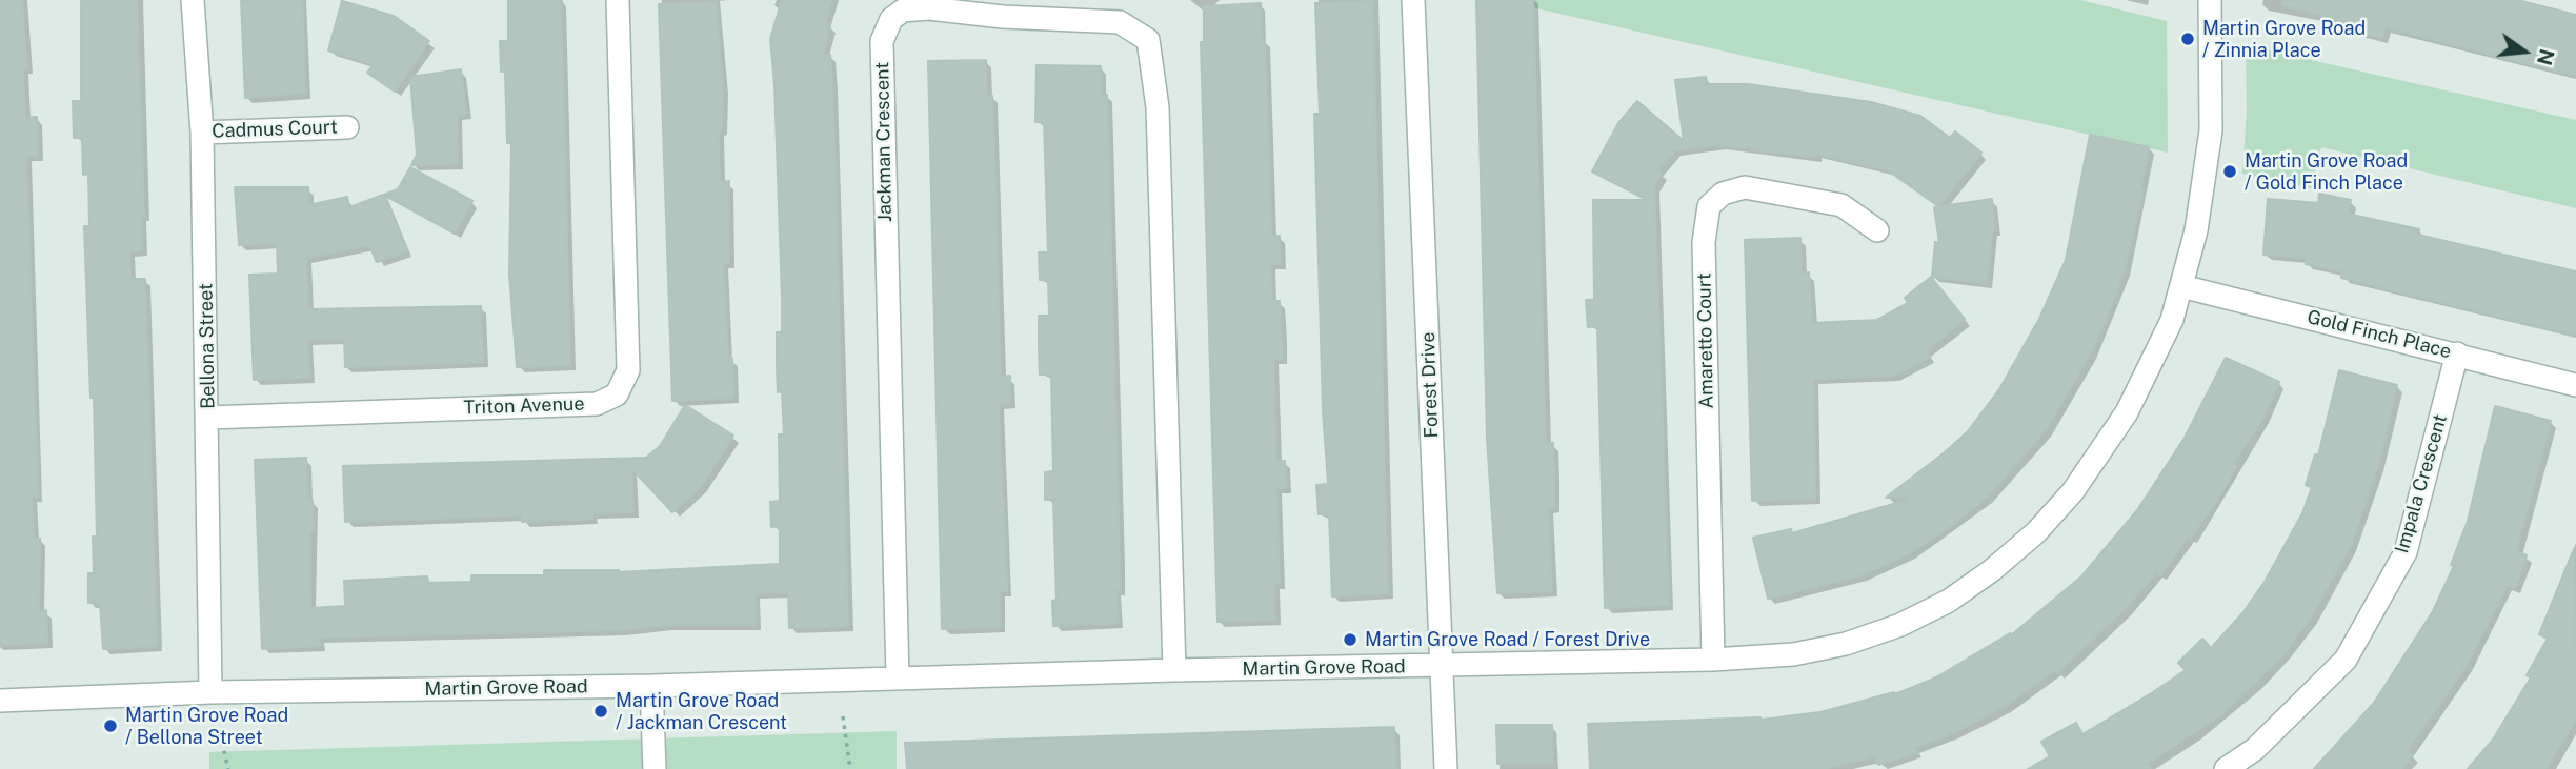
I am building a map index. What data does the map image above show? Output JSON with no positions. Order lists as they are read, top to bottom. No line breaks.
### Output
{"streets":{"street":["Cadmus Court","Jackman Crescent","Gold Finch Place","Amaretto Court","Bellona Street","Forest Drive","Triton Avenue","Impala Crescent","Martin Grove Road"]},"crossings":[["Cadmus Court","Bellona Street"],["Jackman Crescent","Martin Grove Road"],["Gold Finch Place","Impala Crescent"],["Gold Finch Place","Martin Grove Road"],["Amaretto Court","Martin Grove Road"],["Bellona Street","Triton Avenue"],["Bellona Street","Martin Grove Road"],["Forest Drive","Martin Grove Road"]],"places":["Martin Grove Road / Zinnia Place","Martin Grove Road / Gold Finch Place","Martin Grove Road / Forest Drive","Martin Grove Road / Jackman Crescent","Martin Grove Road / Bellona Street"],"north":"right"}
